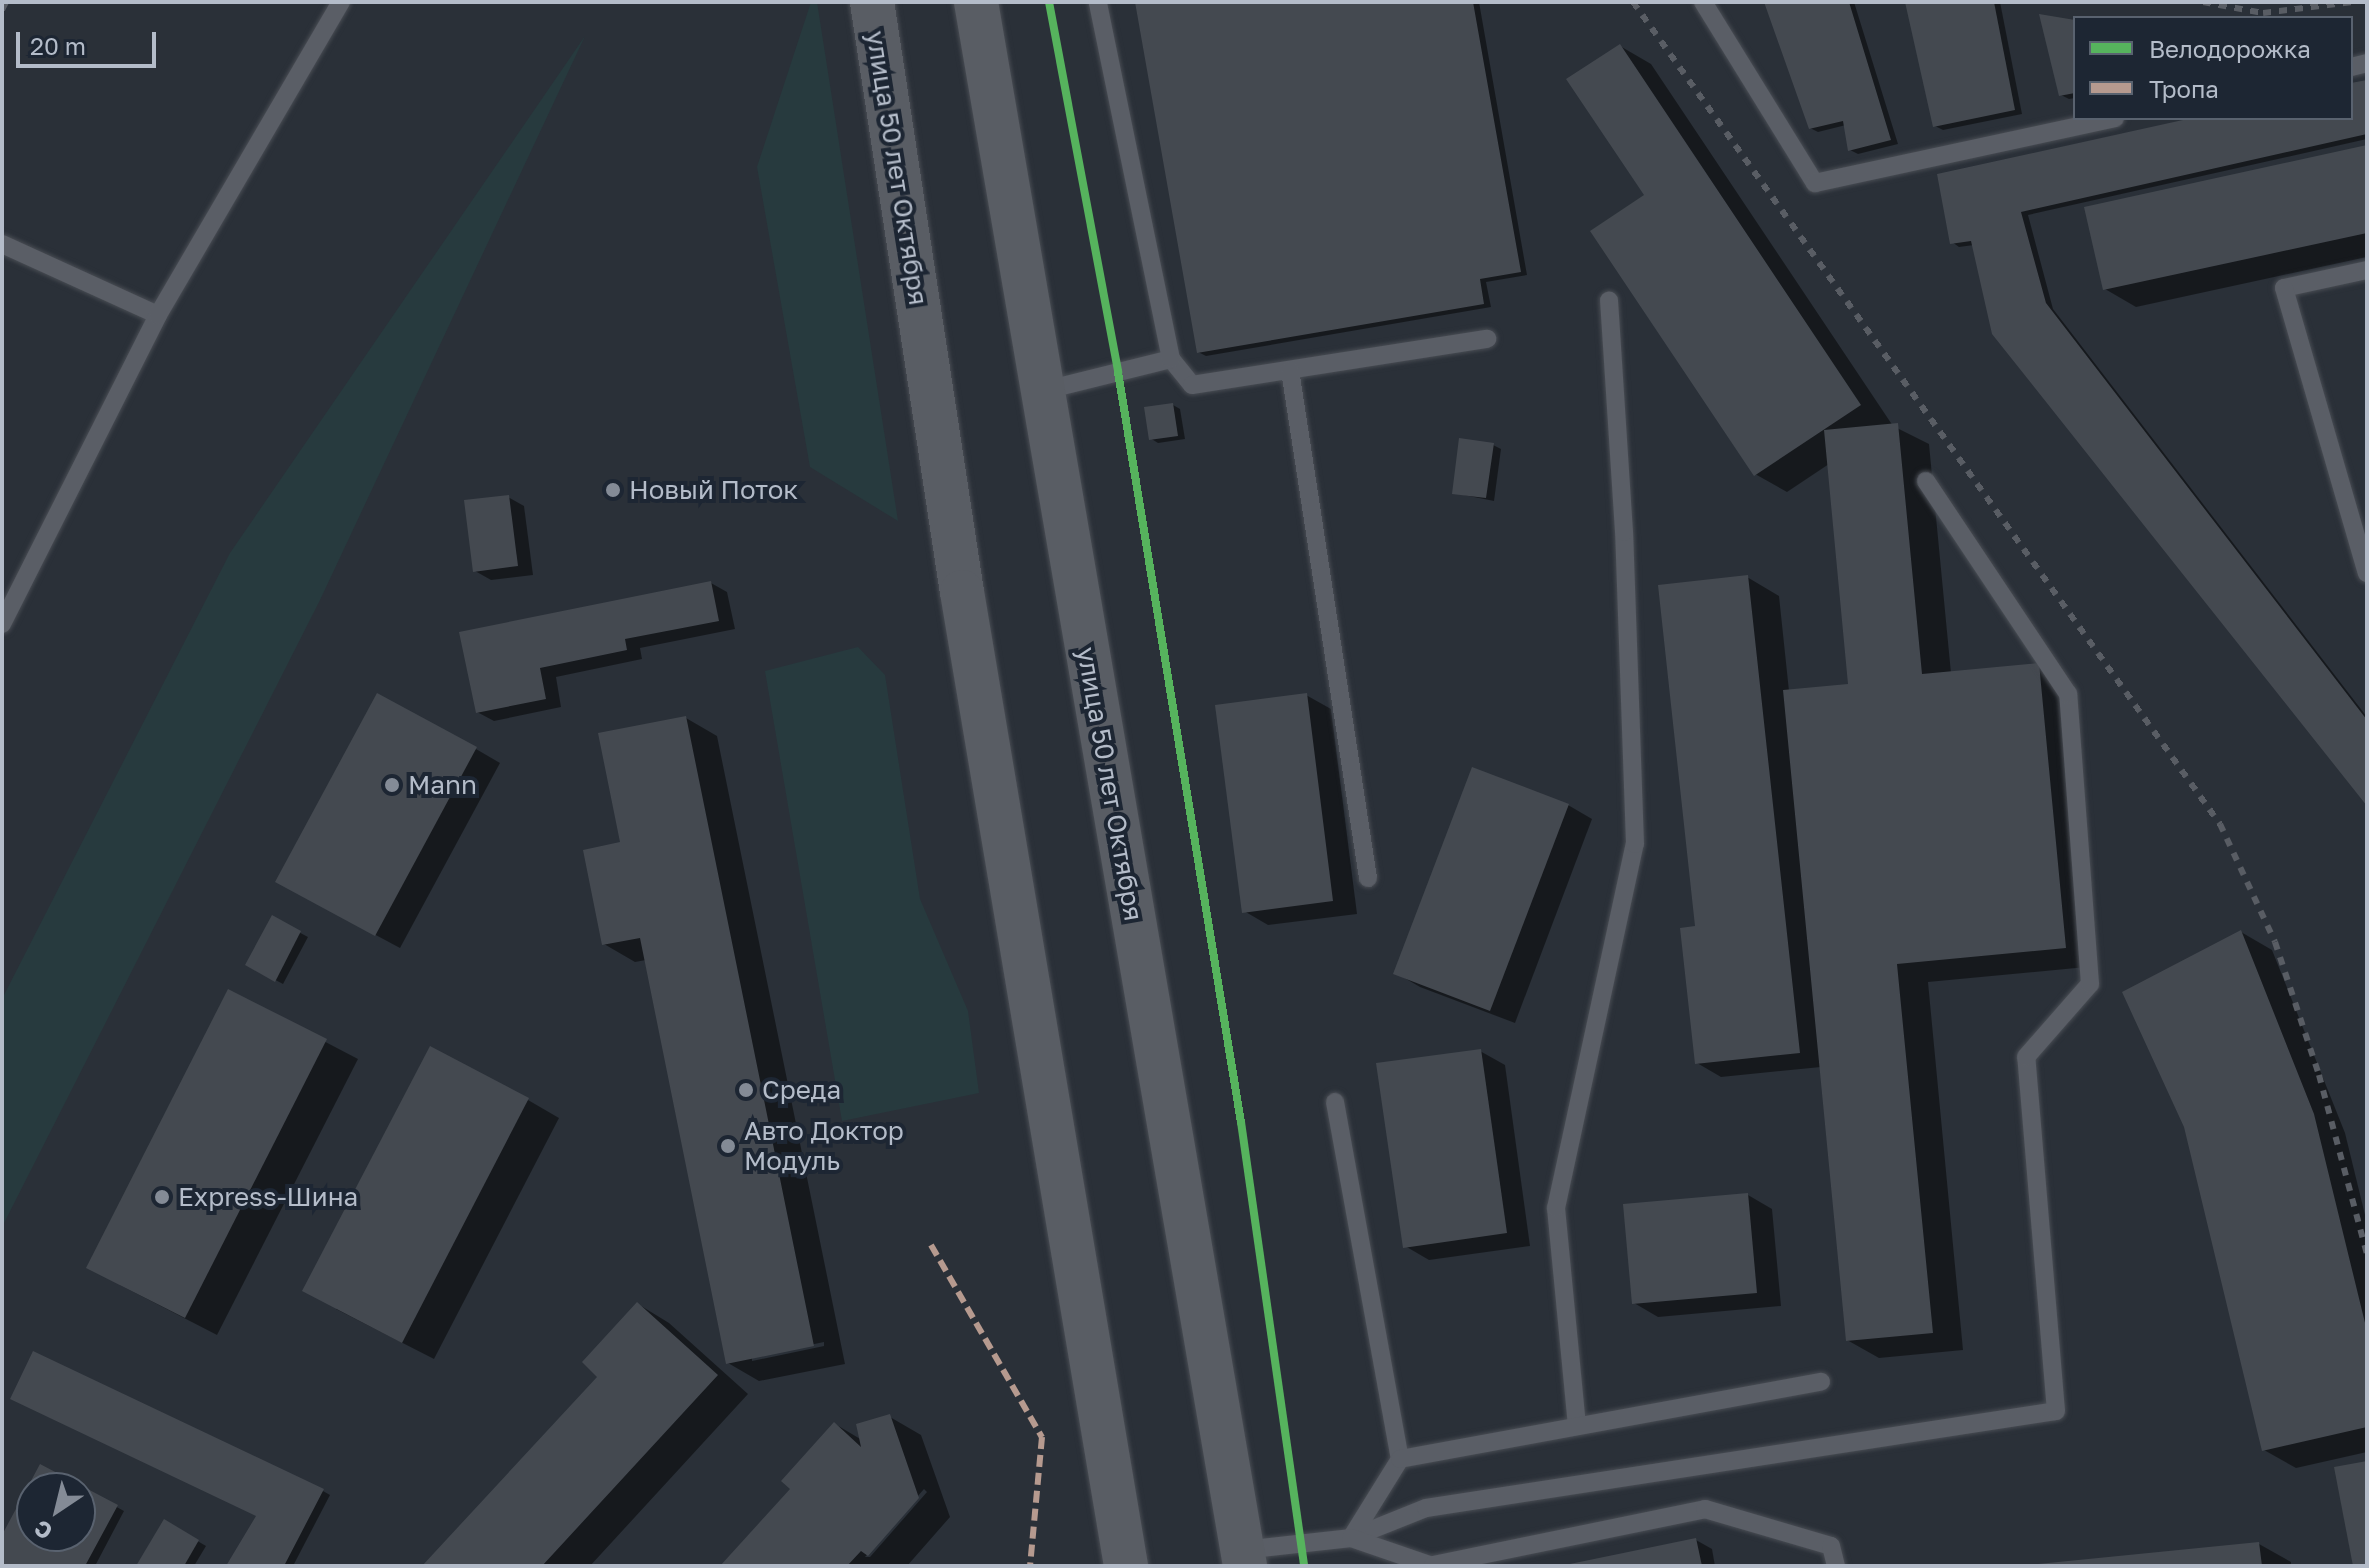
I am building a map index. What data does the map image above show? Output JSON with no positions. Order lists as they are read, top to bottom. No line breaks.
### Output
{"streets":{"main road":["улица 50 лет Октября"]},"places":["Новый Поток","Mann","Среда","Авто Доктор Модуль","Express-Шина"],"legend":["Велодорожка","Тропа"],"scale_bar":"20 m","north":"bottom left"}
